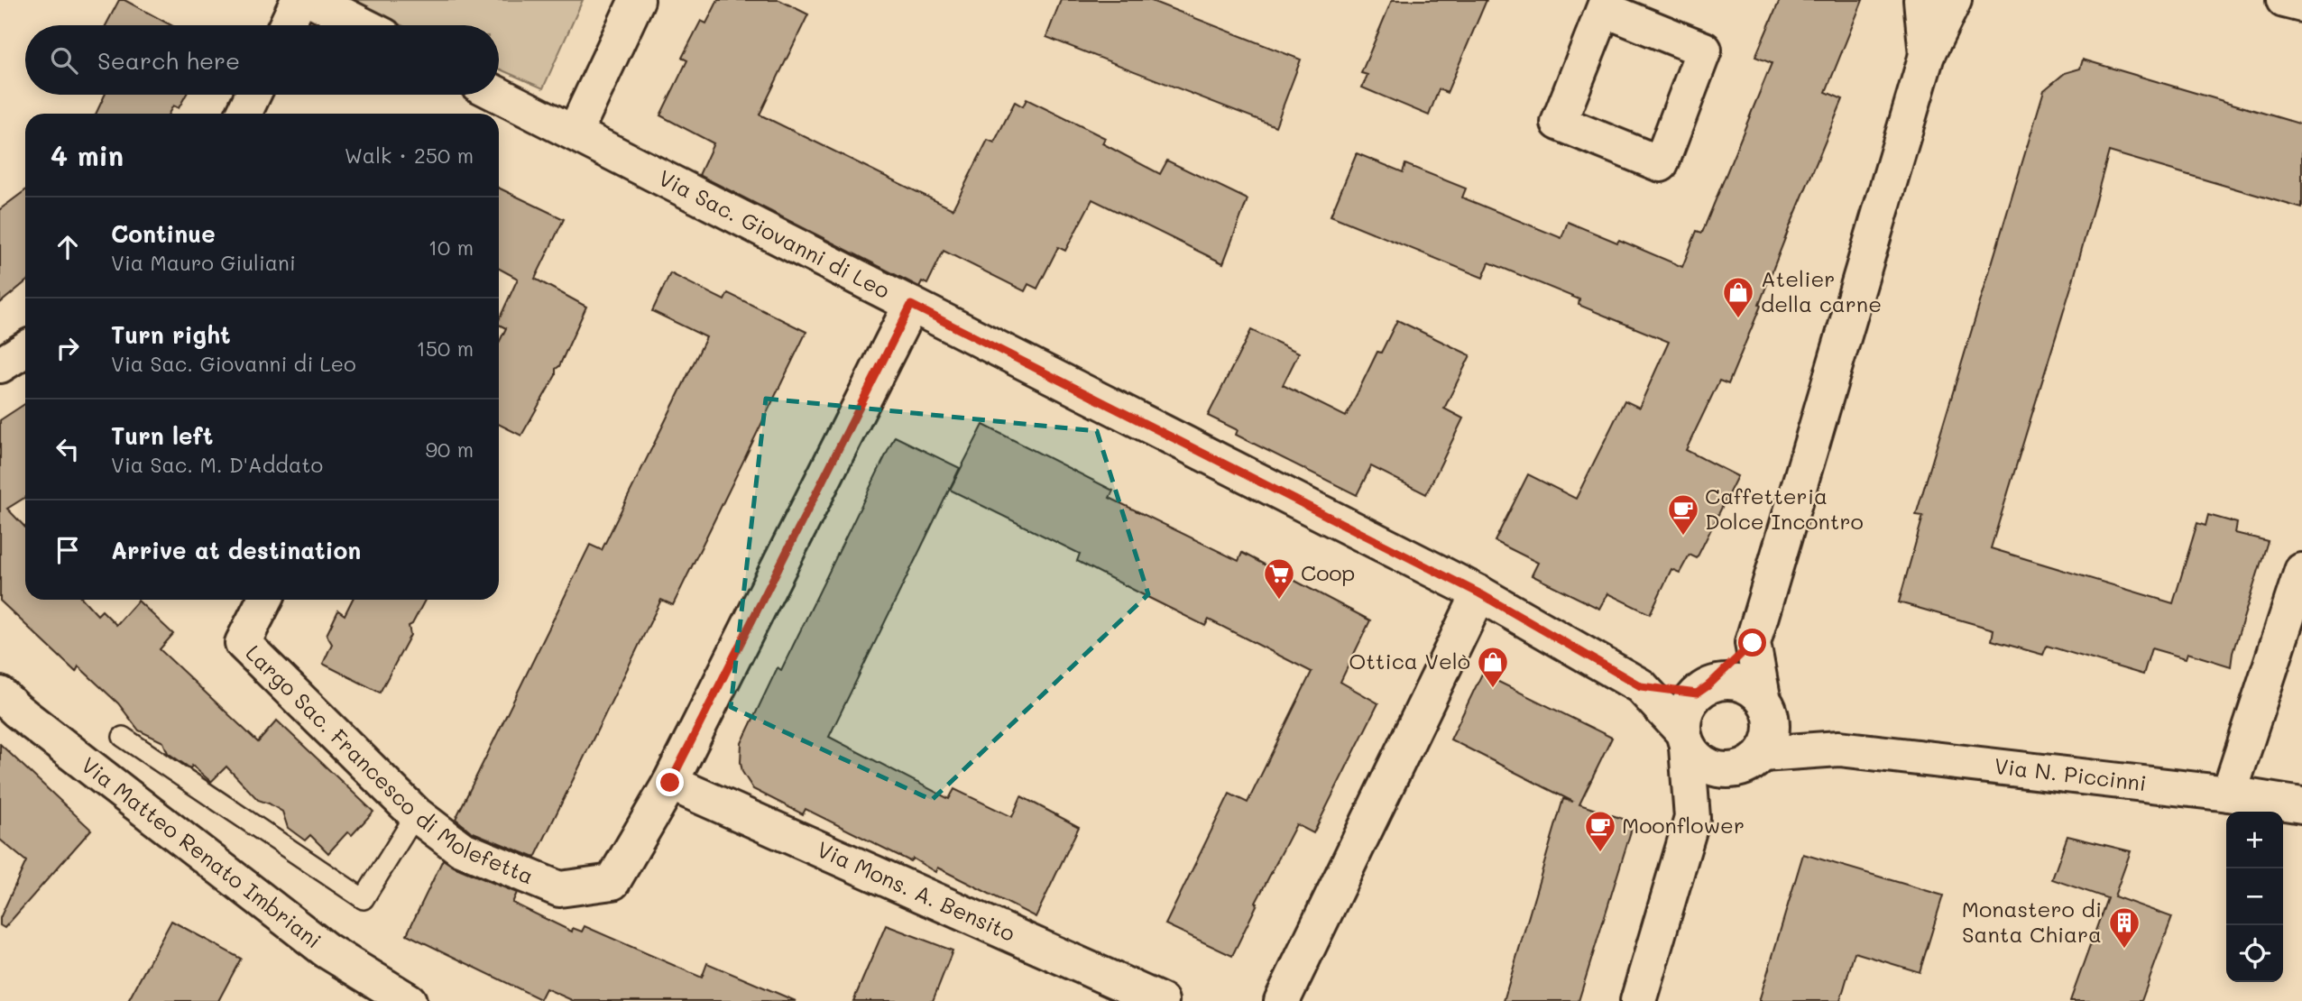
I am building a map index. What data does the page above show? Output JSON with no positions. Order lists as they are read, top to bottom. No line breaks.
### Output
{"streets":{"street":["Via Sac. Giovanni di Leo","Largo Sac. Francesco di Molefetta","Via N. Piccinni","Via Matteo Renato Imbriani","Via Mons. A. Bensito"]},"crossings":[["Via Sac. Giovanni di Leo","Via N. Piccinni"],["Largo Sac. Francesco di Molefetta","Via Mons. A. Bensito"]],"places":{"shop":["Atelier della carne","Ottica Velò"],"cafe":["Caffetteria Dolce Incontro","Moonflower"],"supermarket":["Coop"],"building":["Monastero di Santa Chiara"]},"page":{"search":"Search here","heading":["4 min","Walk · 250 m"],"list":[["Continue","Via Mauro Giuliani","10 m"],["Turn right","Via Sac. Giovanni di Leo","150 m"],["Turn left","Via Sac. M. D'Addato","90 m"],"Arrive at destination"],"map_buttons":["+","−"]}}
